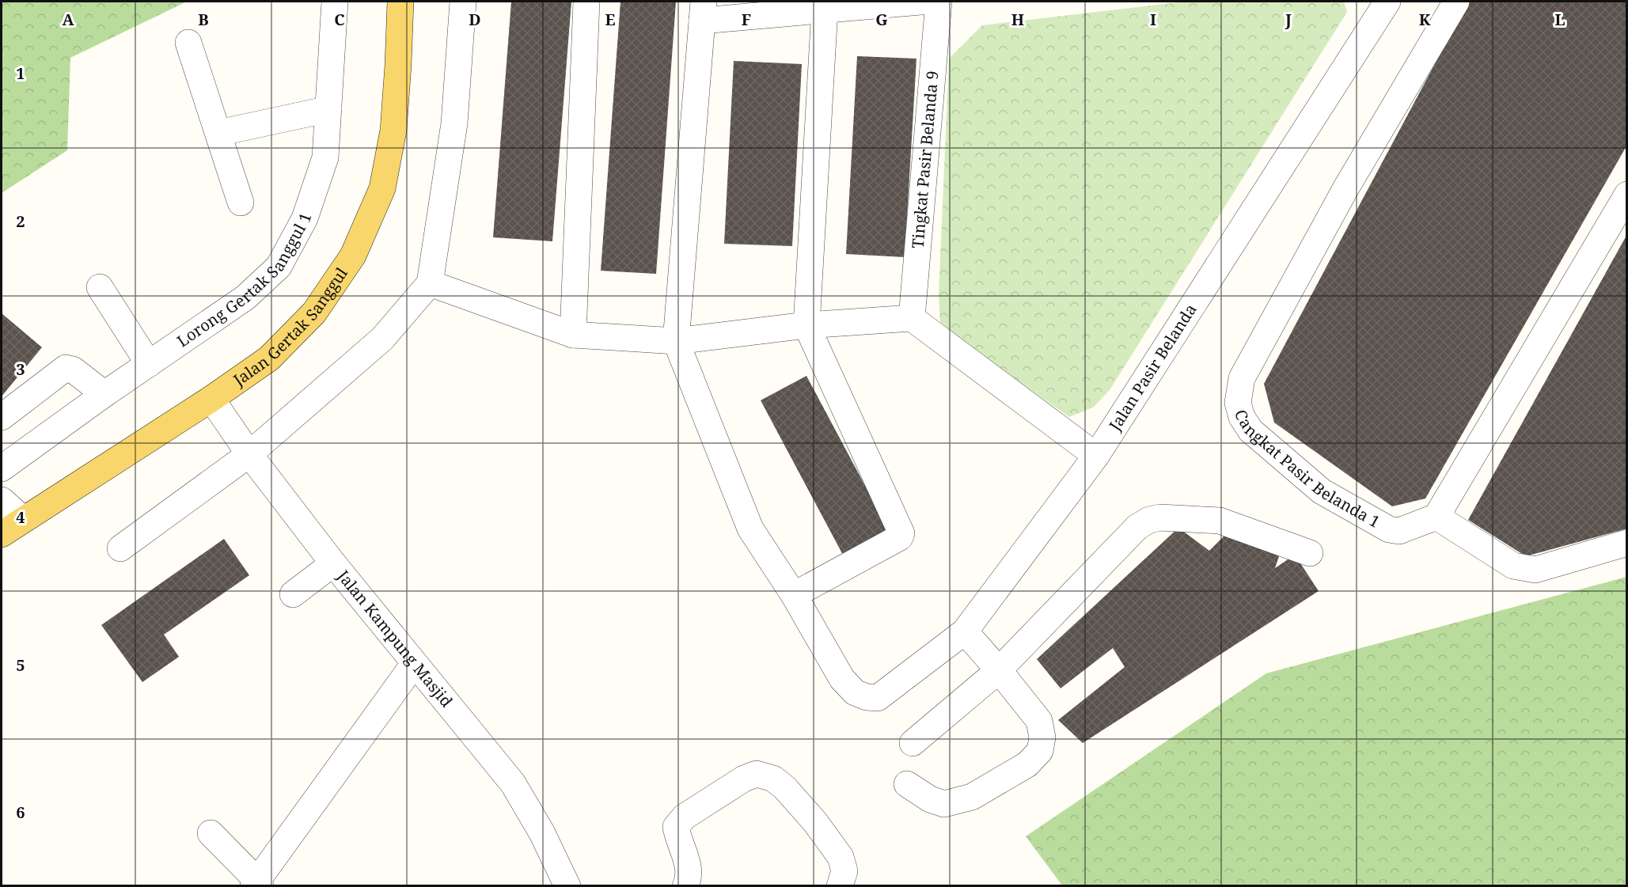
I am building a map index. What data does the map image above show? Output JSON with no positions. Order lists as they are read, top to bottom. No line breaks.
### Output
{"streets":{"main road":["Jalan Gertak Sanggul"],"street":["Tingkat Pasir Belanda 9","Lorong Gertak Sanggul 1","Jalan Pasir Belanda","Cangkat Pasir Belanda 1","Jalan Kampung Masjid"]},"crossings":[["Jalan Gertak Sanggul","Jalan Kampung Masjid"]],"grid":{"columns":["A","B","C","D","E","F","G","H","I","J","K","L"],"rows":["1","2","3","4","5","6"]}}
